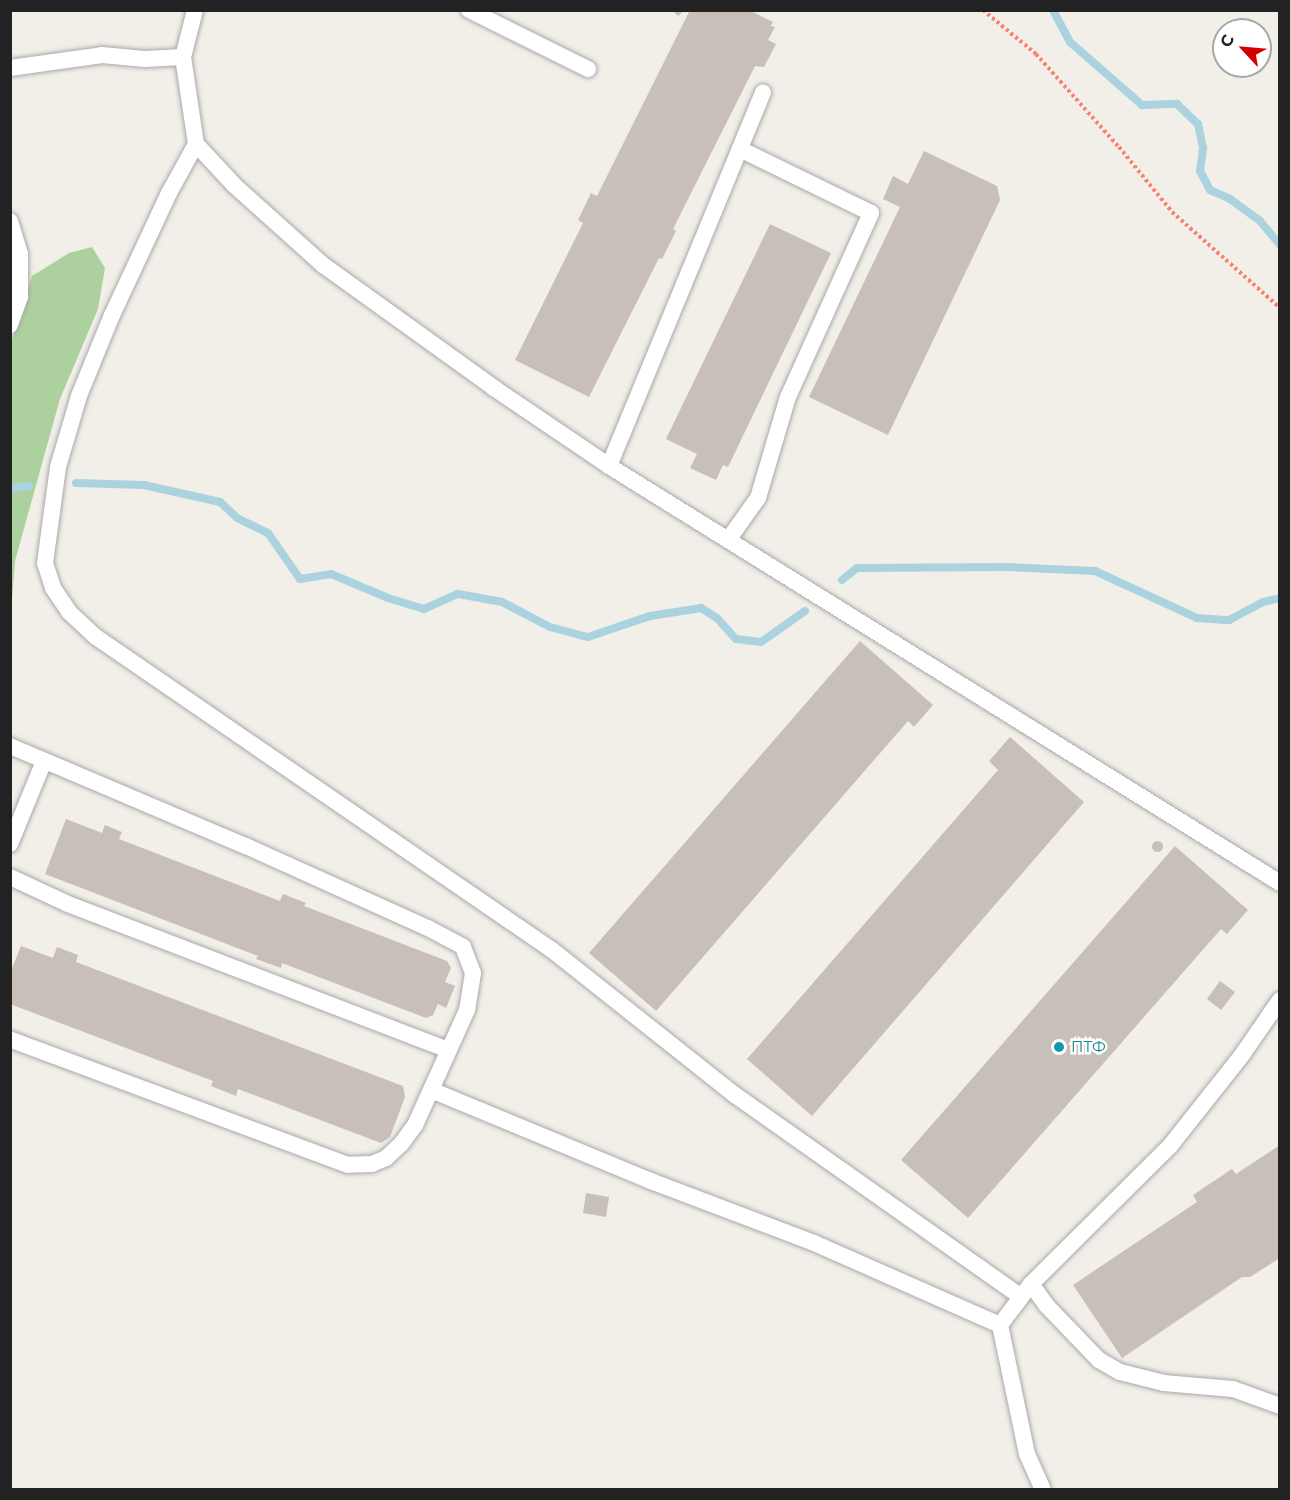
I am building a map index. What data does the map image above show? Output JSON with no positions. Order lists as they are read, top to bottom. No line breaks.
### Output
{"places":["ПТФ"],"north":"top left"}
